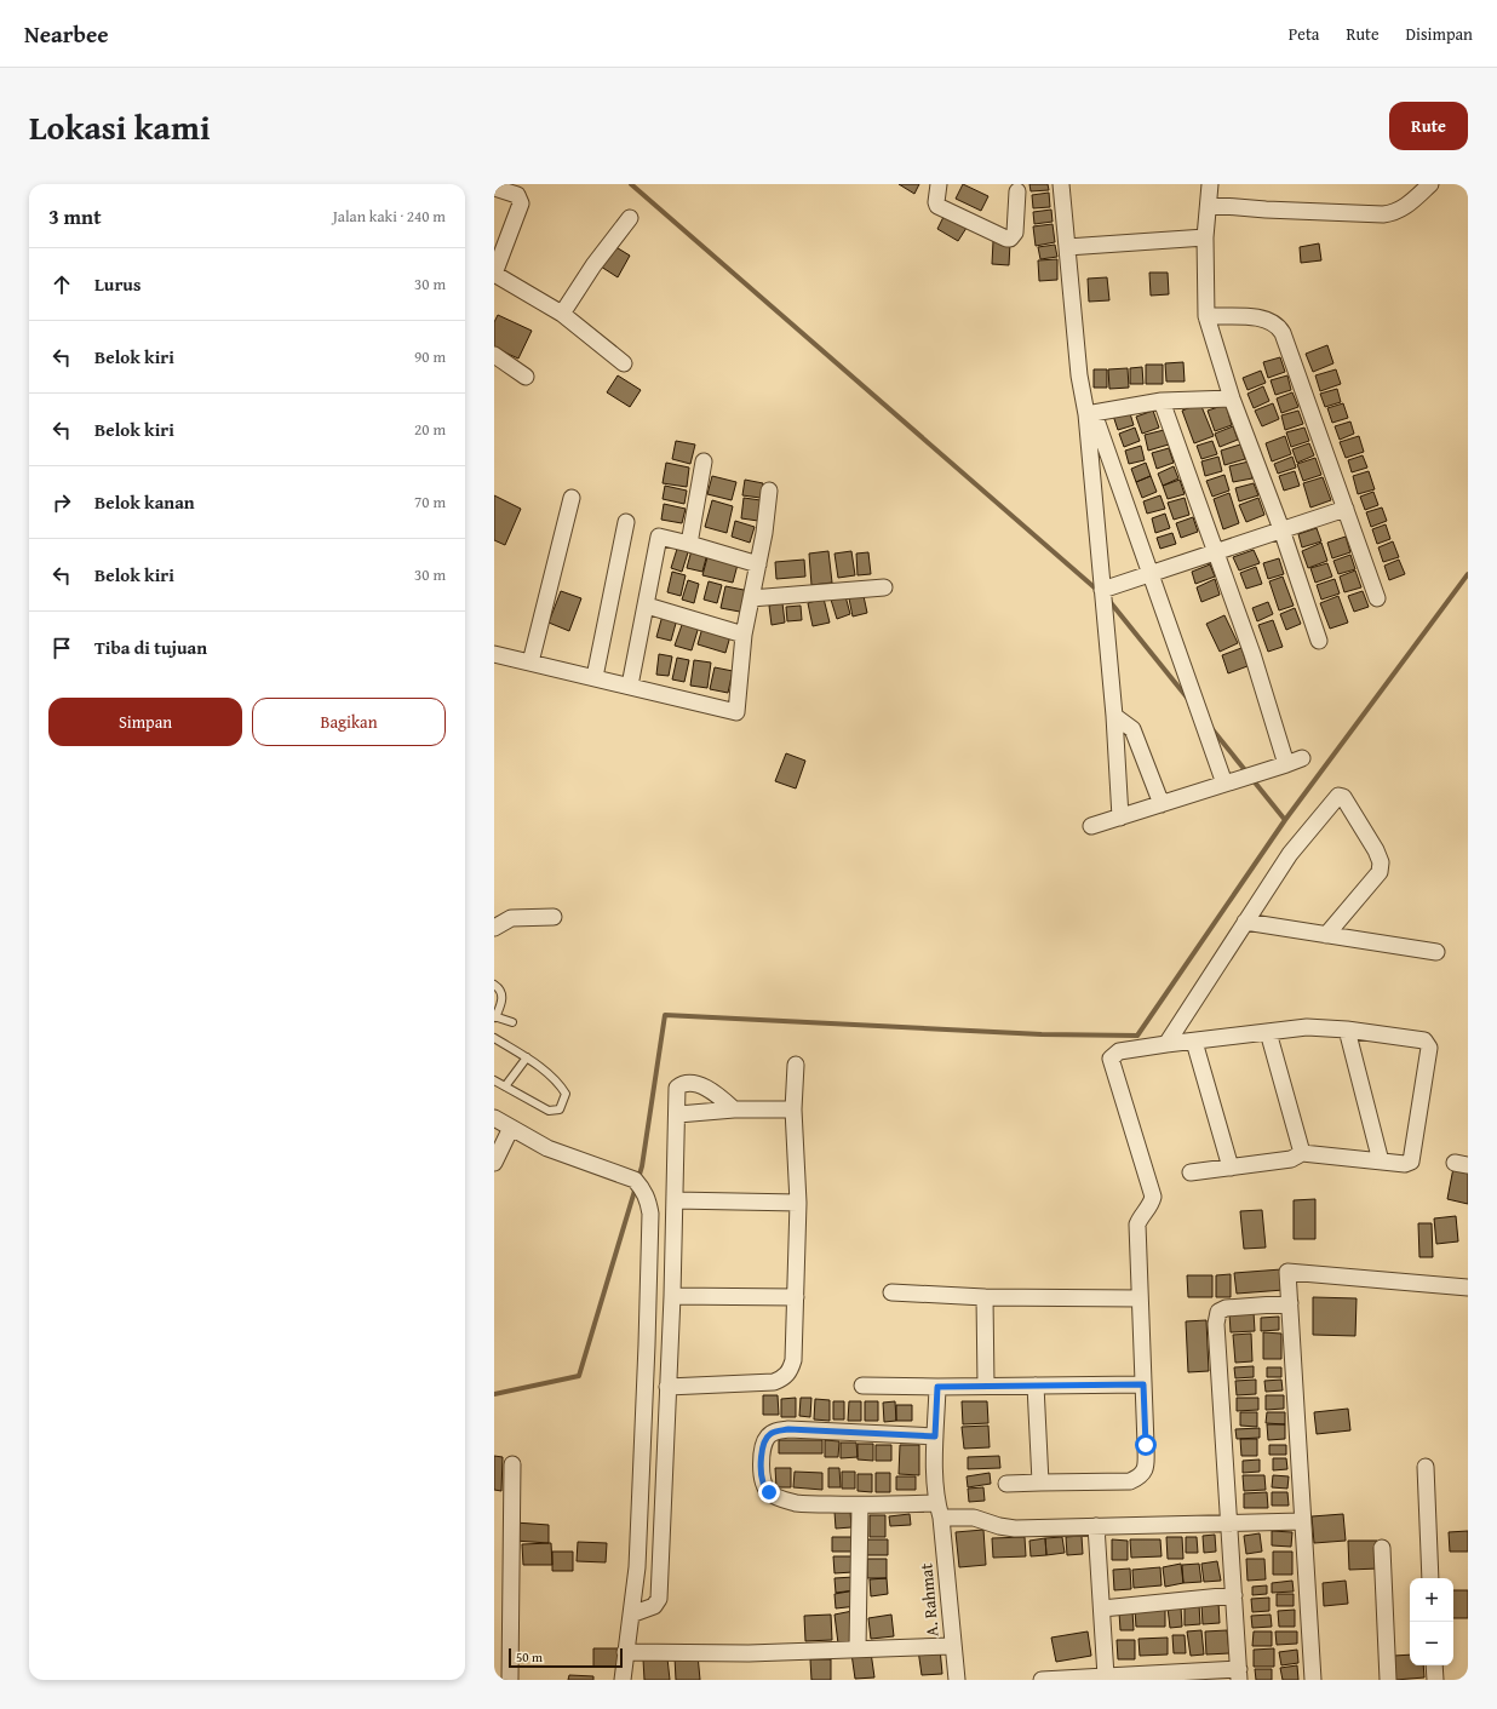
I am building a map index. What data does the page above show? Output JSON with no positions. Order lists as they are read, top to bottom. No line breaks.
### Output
{"streets":{"street":["A. Rahmat"]},"scale_bar":"50 m","page":{"header":"Nearbee","nav":["Peta","Rute","Disimpan"],"title":"Lokasi kami","buttons":["Rute",["Simpan","Bagikan"]],"heading":["3 mnt","Jalan kaki · 240 m"],"list":[["Lurus","30 m"],["Belok kiri","90 m"],["Belok kiri","20 m"],["Belok kanan","70 m"],["Belok kiri","30 m"],"Tiba di tujuan"],"map_buttons":["+","−"],"scale":"50 m"}}
